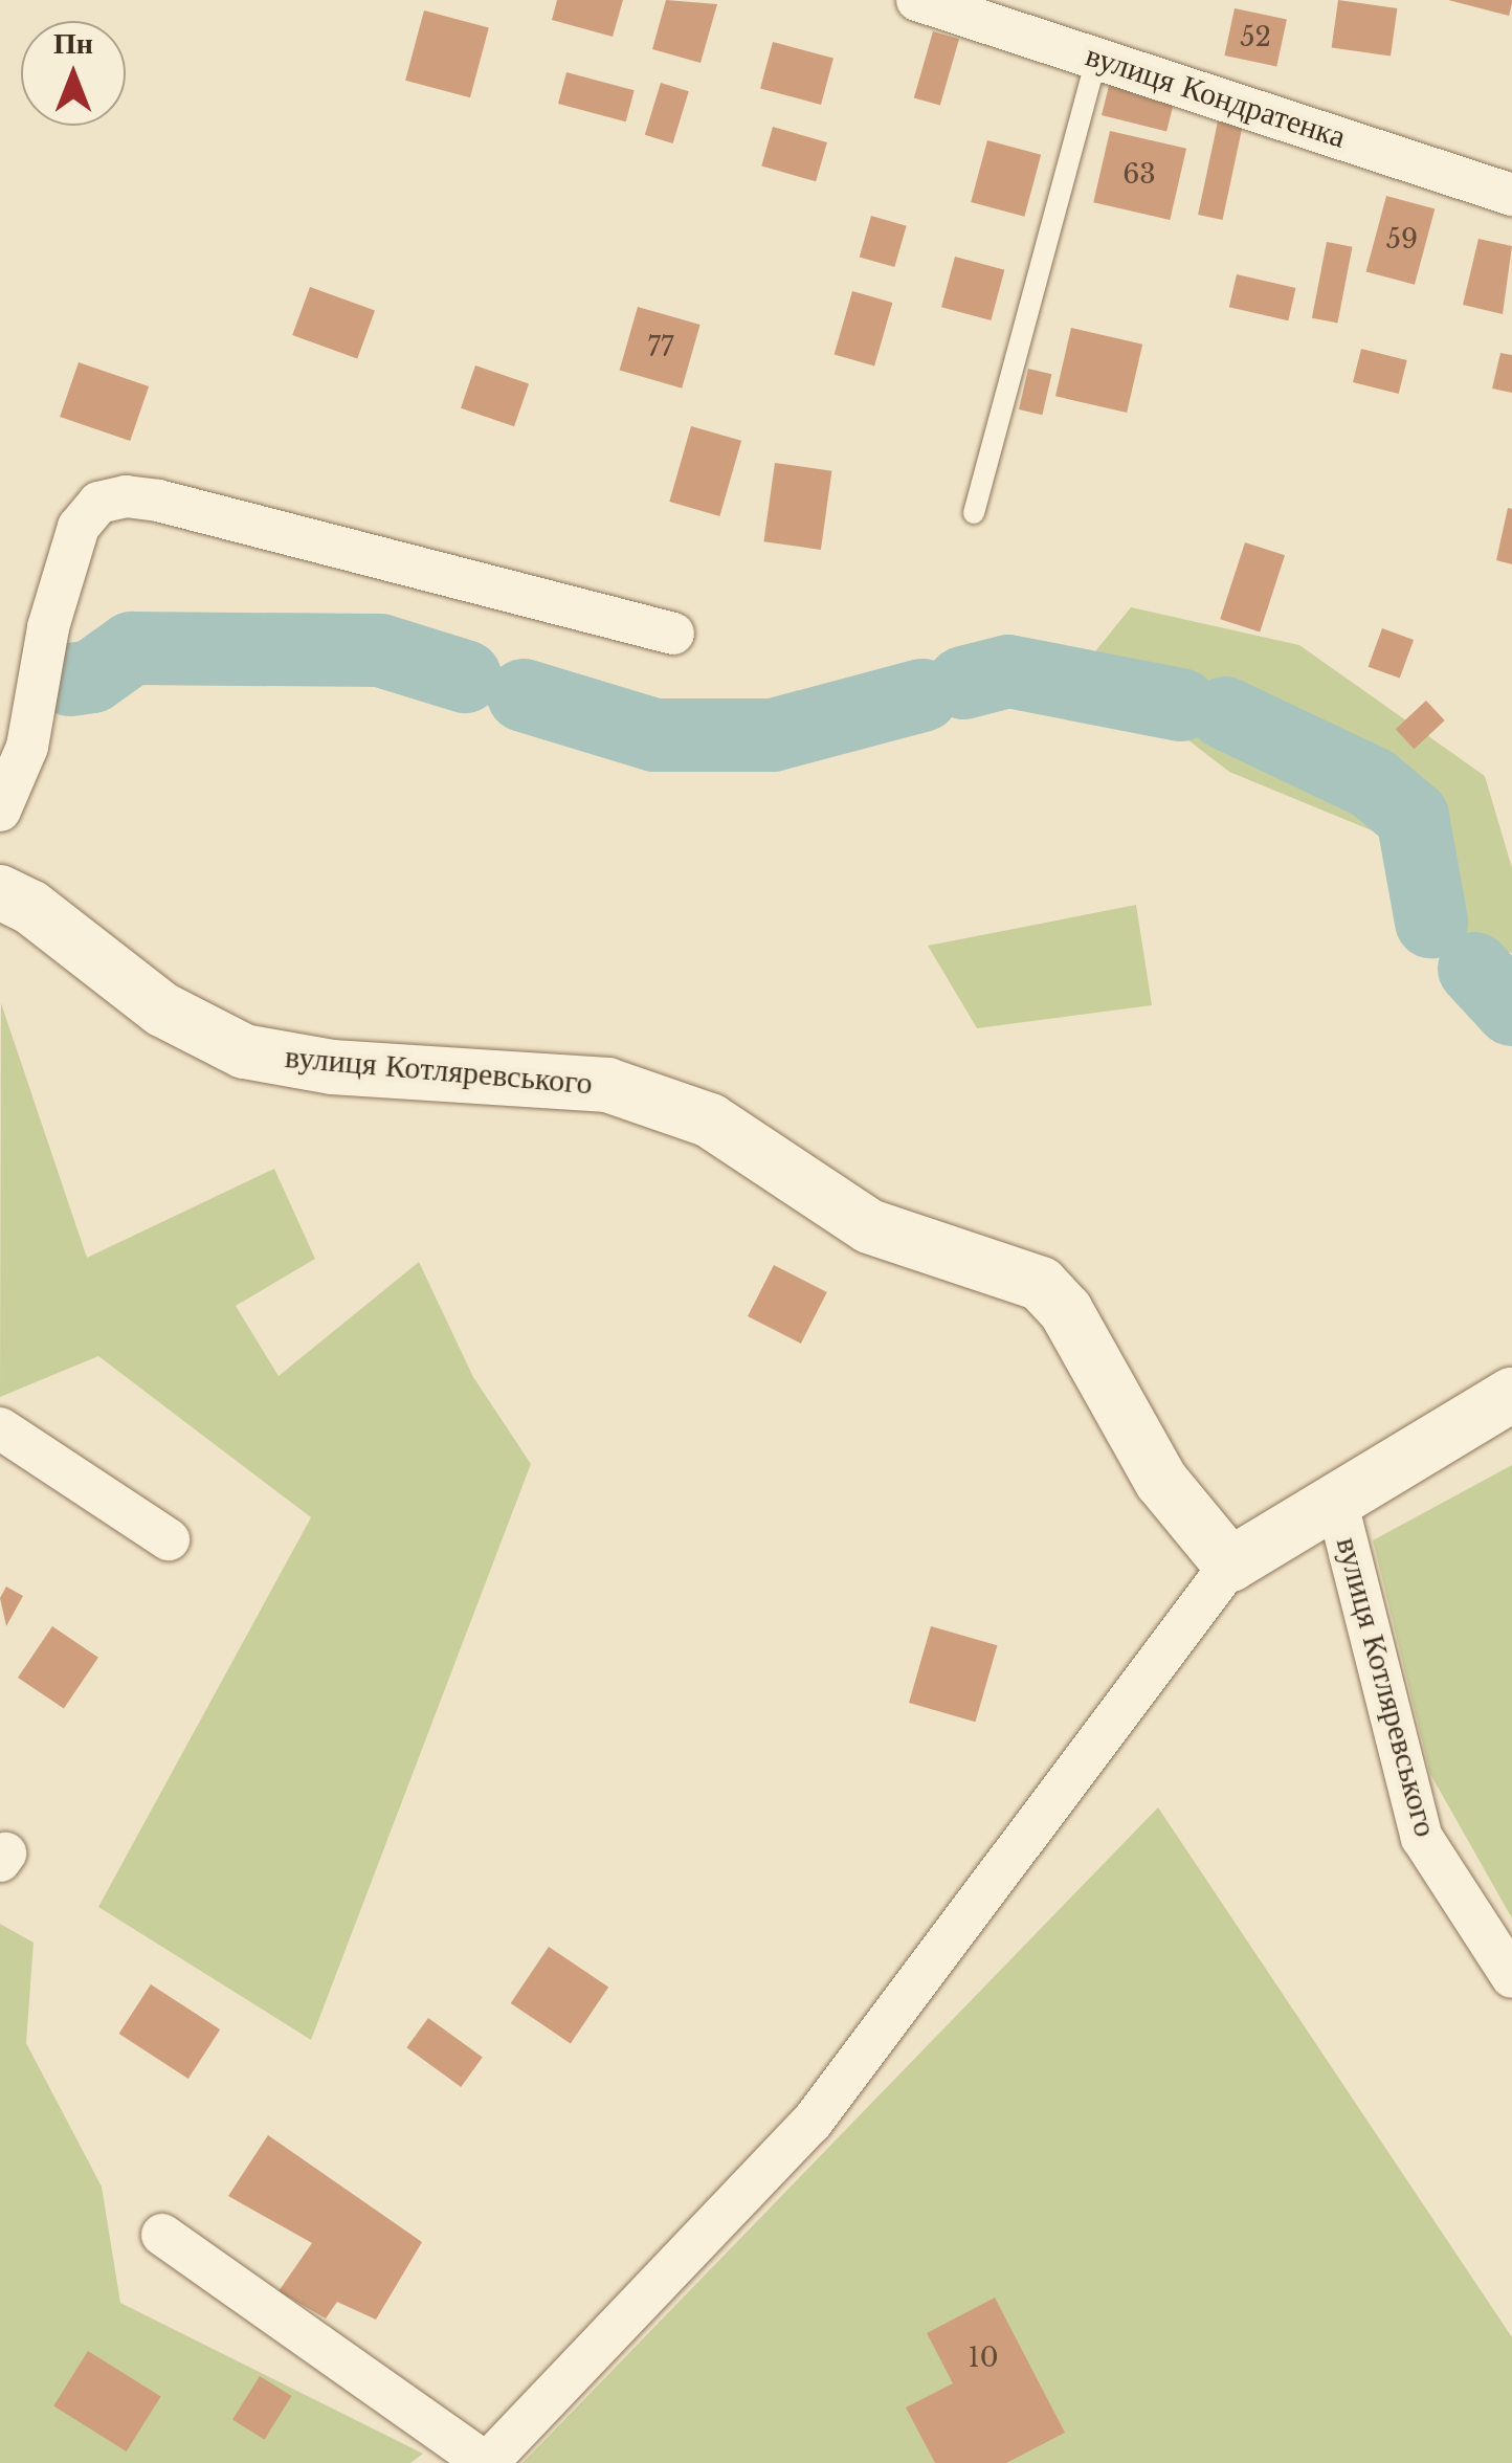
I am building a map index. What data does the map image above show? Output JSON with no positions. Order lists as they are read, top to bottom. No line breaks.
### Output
{"streets":{"street":["вулиця Кондратенка","вулиця Котляревського"]},"house_numbers":["52","63","59","77","10"],"north":"top"}
